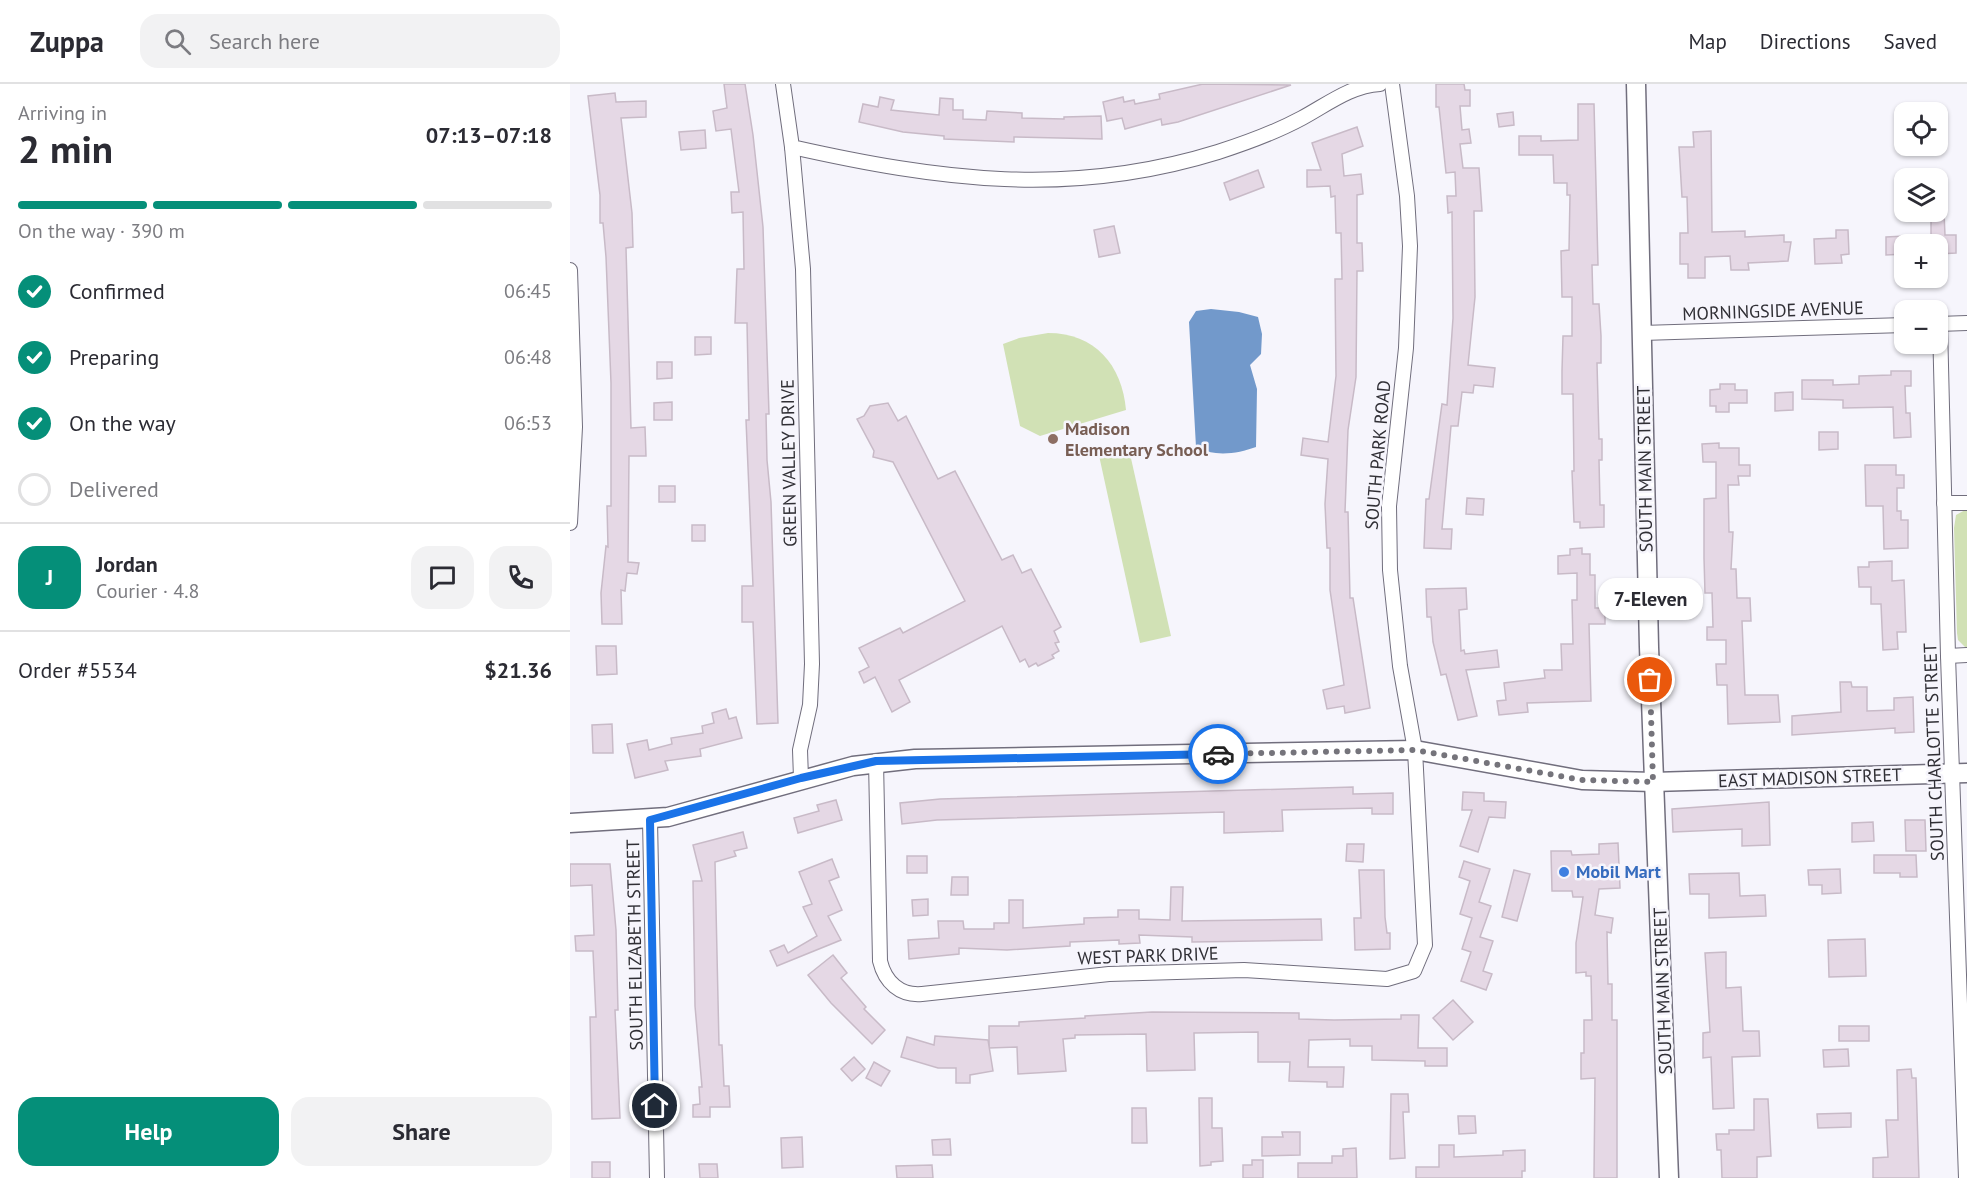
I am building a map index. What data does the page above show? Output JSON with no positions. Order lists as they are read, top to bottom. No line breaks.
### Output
{"streets":{"street":["MORNINGSIDE AVENUE","SOUTH PARK ROAD","GREEN VALLEY DRIVE","SOUTH MAIN STREET","SOUTH CHARLOTTE STREET","EAST MADISON STREET","SOUTH ELIZABETH STREET","WEST PARK DRIVE"]},"crossings":[["MORNINGSIDE AVENUE","SOUTH MAIN STREET"],["SOUTH PARK ROAD","EAST MADISON STREET"],["SOUTH PARK ROAD","WEST PARK DRIVE"],["GREEN VALLEY DRIVE","EAST MADISON STREET"],["SOUTH MAIN STREET","EAST MADISON STREET"],["SOUTH CHARLOTTE STREET","EAST MADISON STREET"],["EAST MADISON STREET","SOUTH ELIZABETH STREET"],["EAST MADISON STREET","WEST PARK DRIVE"]],"places":["Madison Elementary School","7-Eleven","Mobil Mart"],"page":{"header":"Zuppa","search":"Search here","nav":["Map","Directions","Saved"],"heading":["2 min","Arriving in","07:13–07:18"],"panel":["Jordan","Courier · 4.8","Order #5534","$21.36"],"map_buttons":["+","−"],"bar":"On the way · 390 m","list":[["Confirmed","06:45"],["Preparing","06:48"],["On the way","06:53"],"Delivered"],"round":"J","bubble":"7-Eleven","buttons":["Help","Share"]}}
